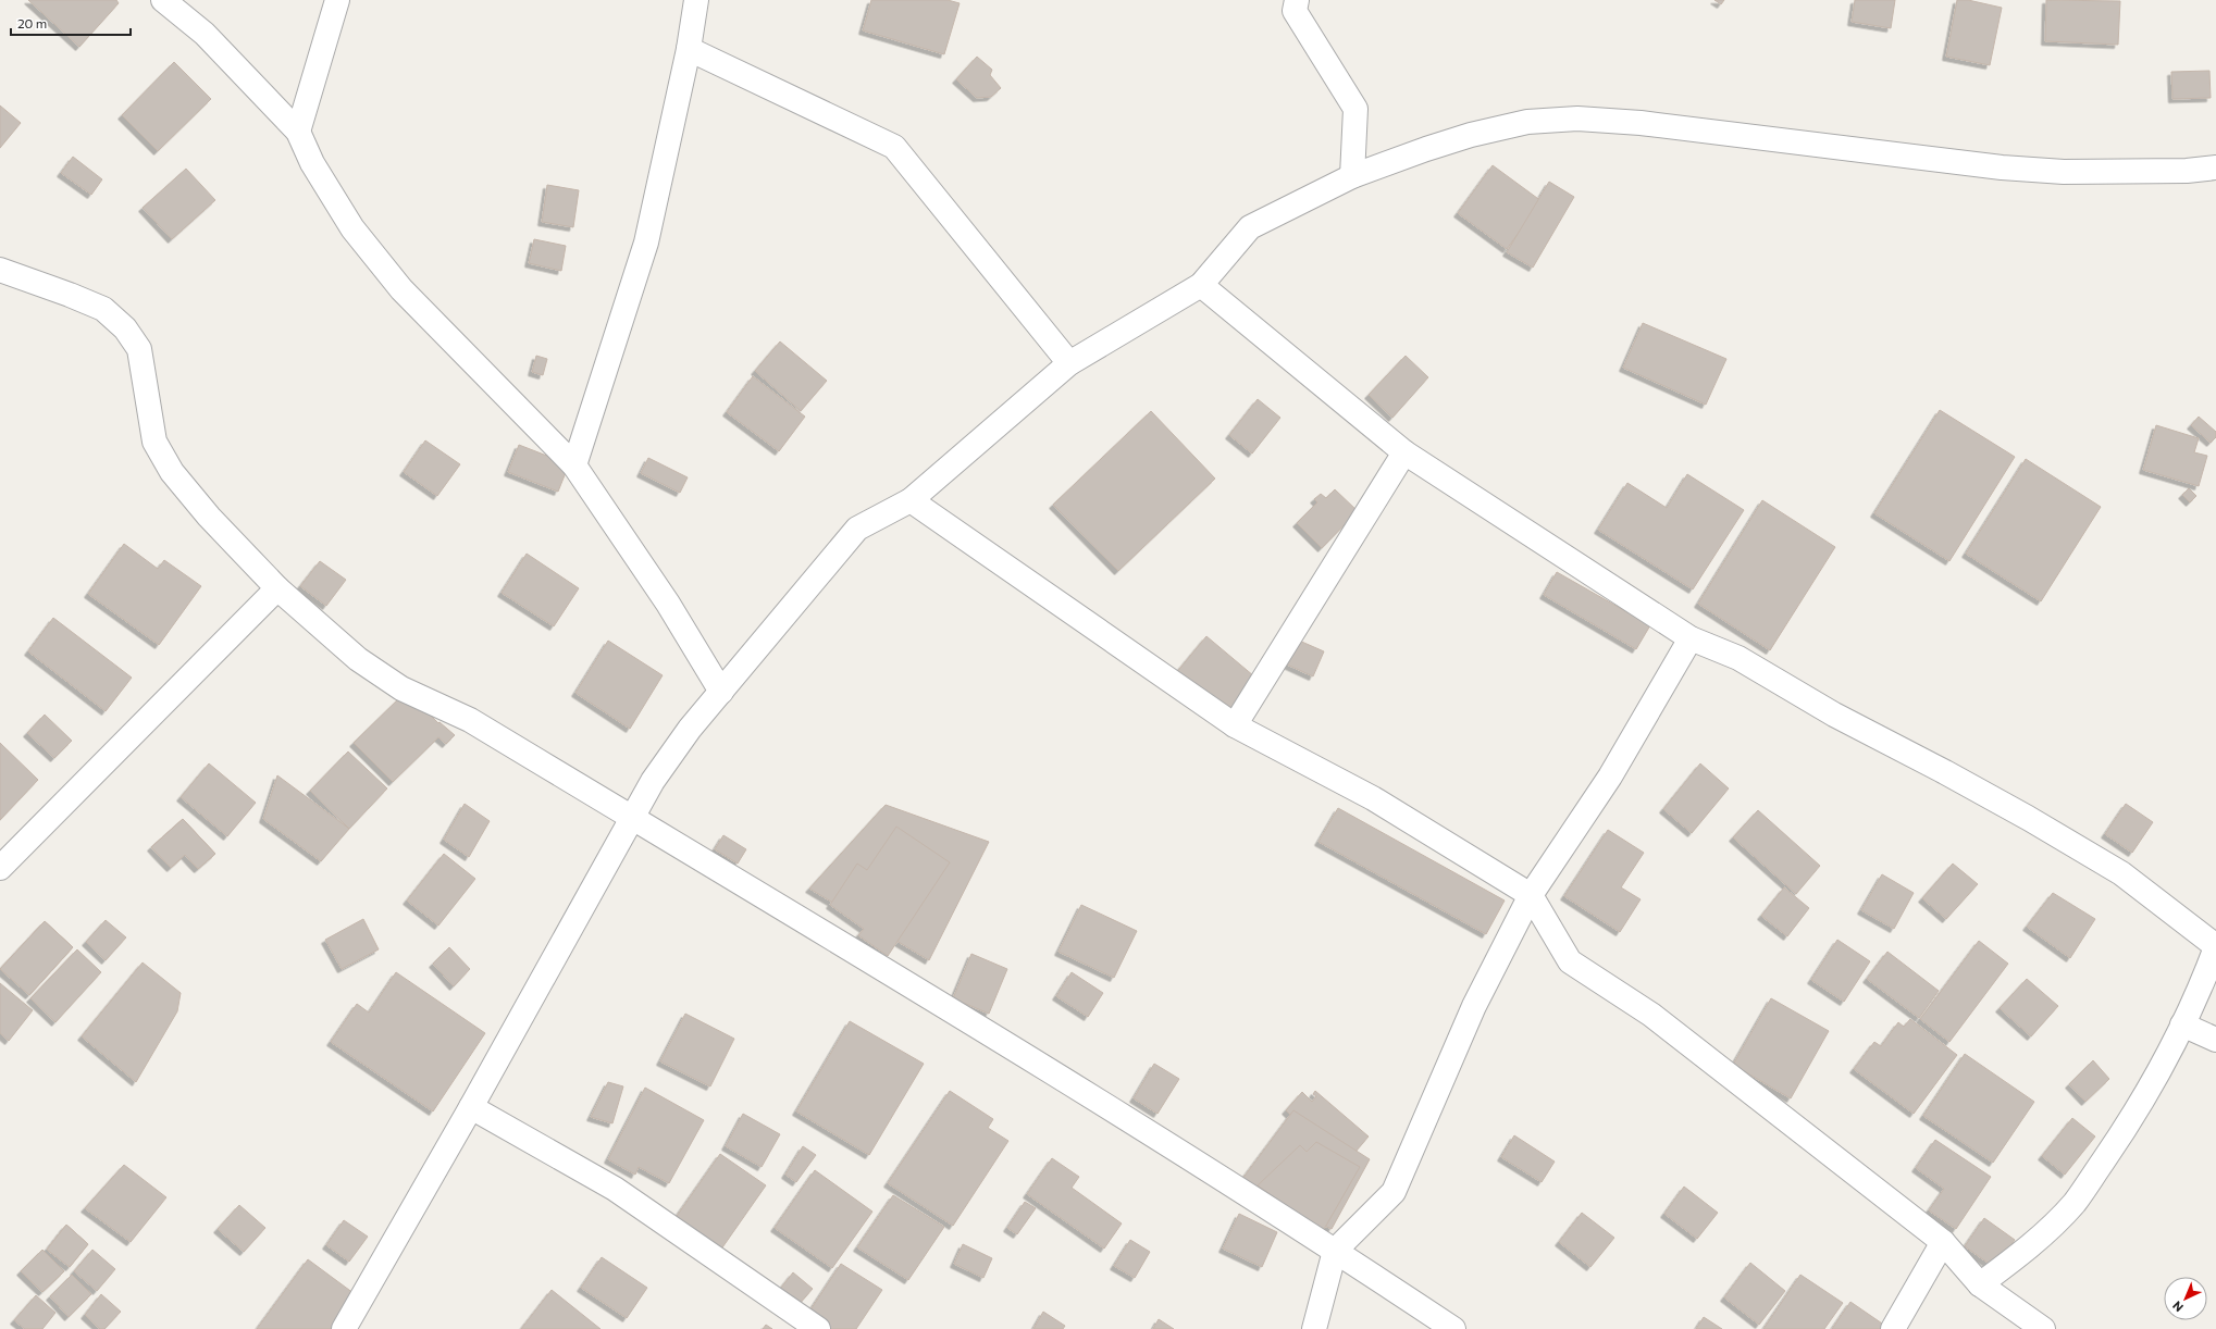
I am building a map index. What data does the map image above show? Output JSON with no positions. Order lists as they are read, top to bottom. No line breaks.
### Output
{"scale_bar":"20 m","north":"bottom left"}
